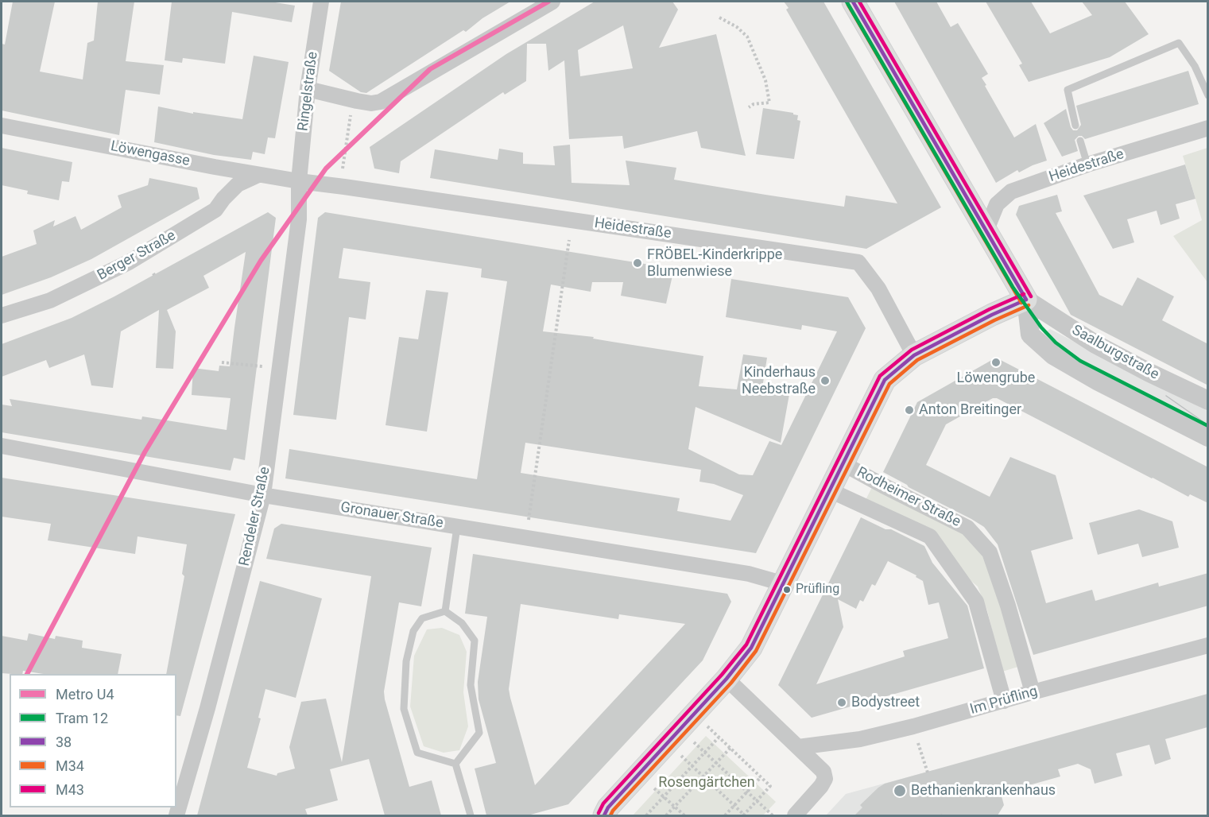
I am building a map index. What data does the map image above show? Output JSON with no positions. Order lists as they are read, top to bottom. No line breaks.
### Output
{"streets":{"main road":["Saalburgstraße"],"street":["Ringelstraße","Löwengasse","Heidestraße","Berger Straße","Rodheimer Straße","Gronauer Straße","Rendeler Straße","Im Prüfling"]},"crossings":[["Ringelstraße","Löwengasse"],["Ringelstraße","Heidestraße"],["Ringelstraße","Rendeler Straße"],["Löwengasse","Heidestraße"],["Löwengasse","Berger Straße"],["Löwengasse","Rendeler Straße"],["Heidestraße","Saalburgstraße"],["Heidestraße","Rendeler Straße"],["Rodheimer Straße","Im Prüfling"],["Gronauer Straße","Rendeler Straße"]],"parks":["Rosengärtchen"],"places":["FRÖBEL-Kinderkrippe Blumenwiese","Löwengrube","Kinderhaus Neebstraße","Anton Breitinger","Prüfling","Bodystreet","Bethanienkrankenhaus"],"lines":["metro line U4","tram line 12","transit line 38","transit line M43","transit line M34"],"legend":["Metro U4","Tram 12","38","M34","M43"]}
